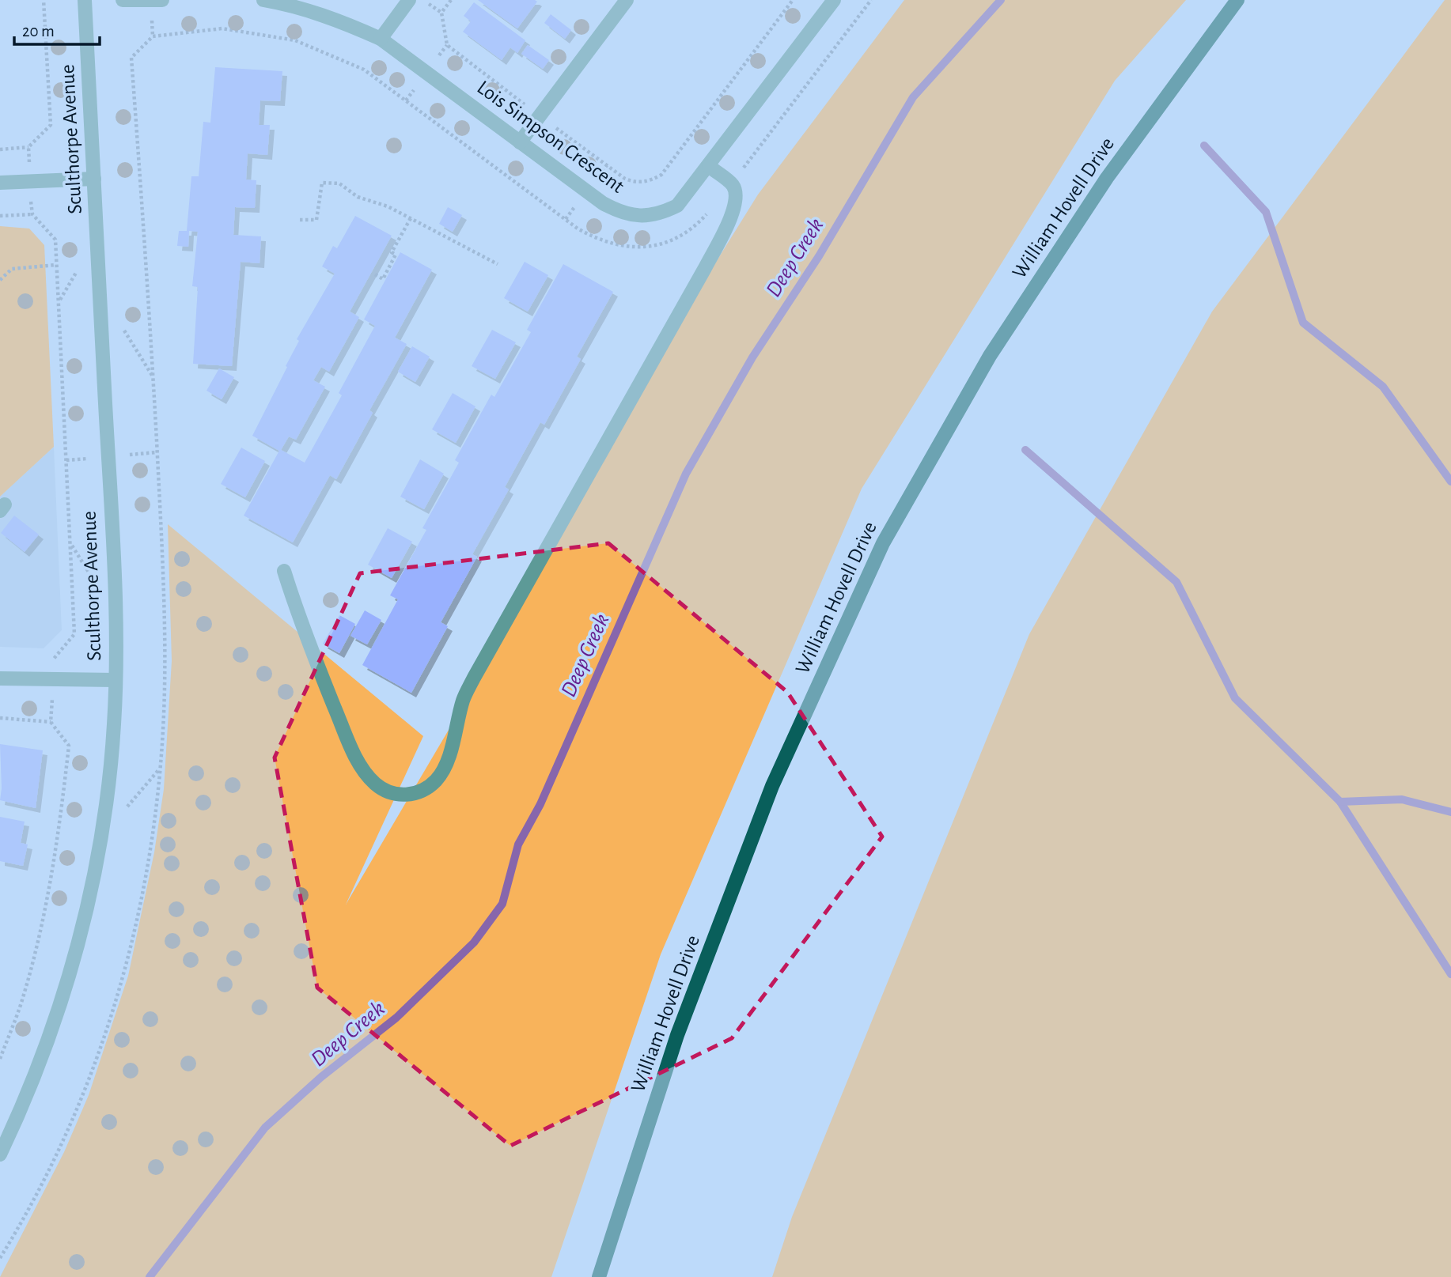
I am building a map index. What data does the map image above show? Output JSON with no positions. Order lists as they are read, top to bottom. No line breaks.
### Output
{"streets":{"main road":["William Hovell Drive"],"street":["Lois Simpson Crescent","Sculthorpe Avenue"]},"water":["Deep Creek"],"scale_bar":"20 m"}
